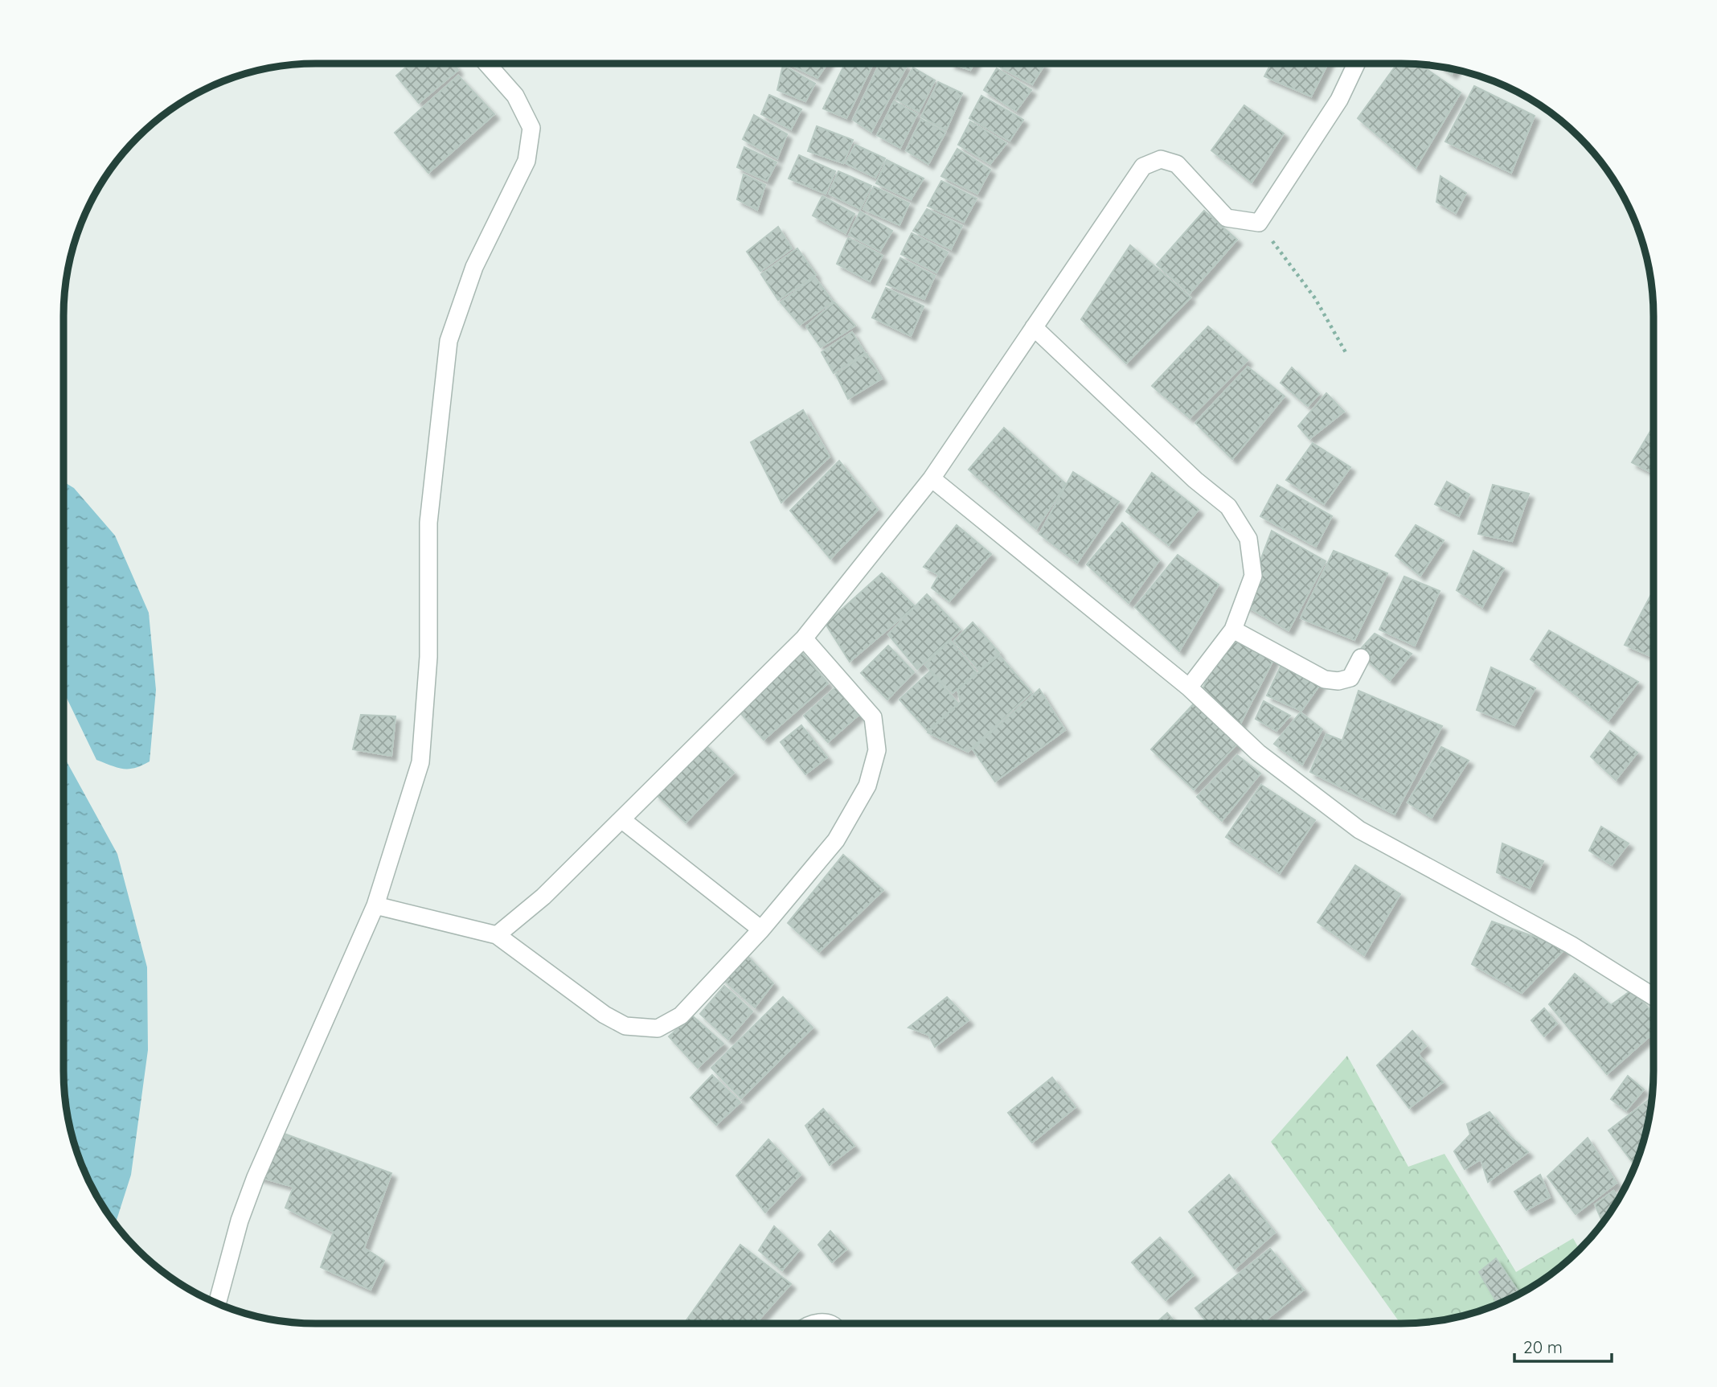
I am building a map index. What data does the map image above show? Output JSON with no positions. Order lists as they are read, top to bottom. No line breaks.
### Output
{"scale_bar":"20 m"}
